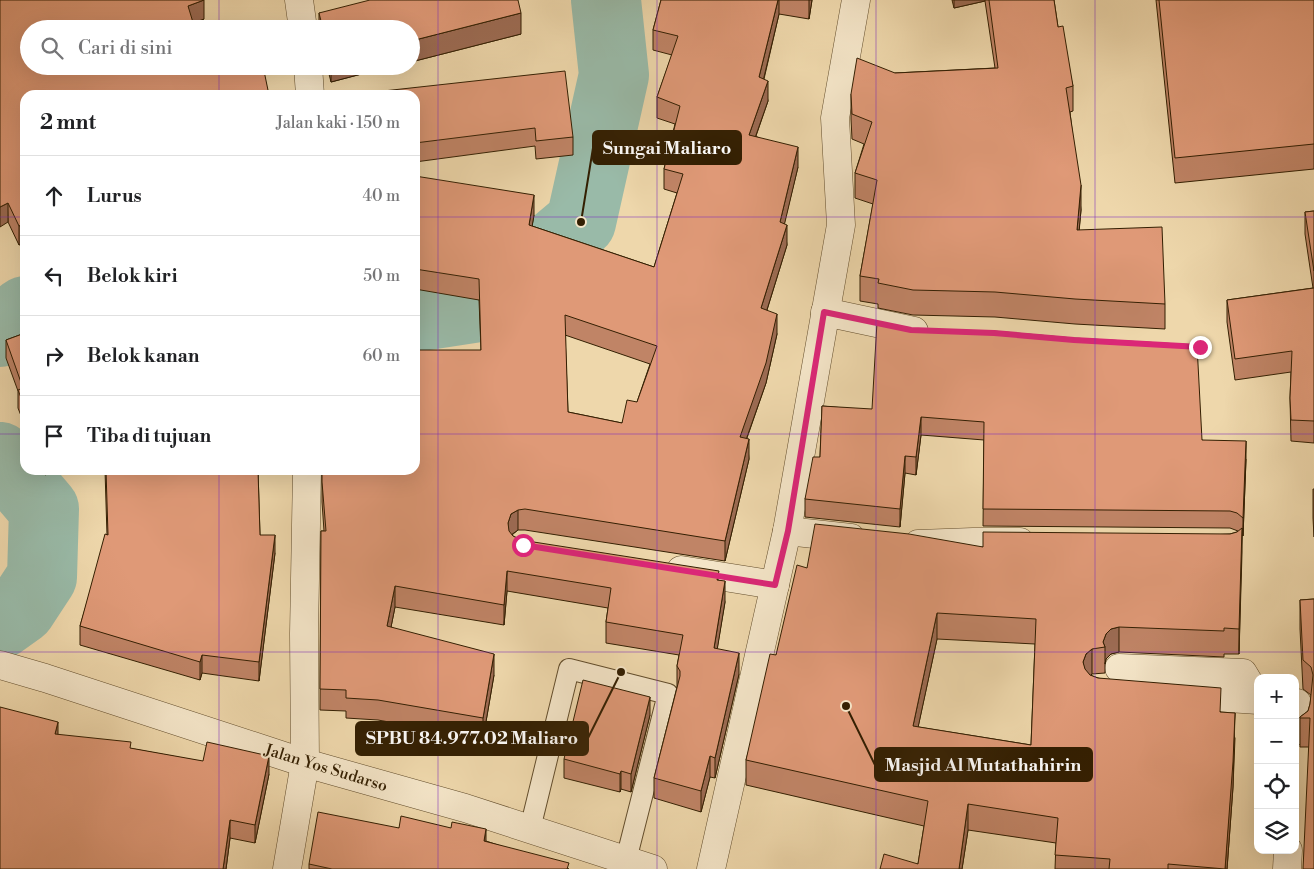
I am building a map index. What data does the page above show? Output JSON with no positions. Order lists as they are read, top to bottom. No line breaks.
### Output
{"streets":{"street":["Jalan Yos Sudarso"]},"places":["Sungai Maliaro","SPBU 84.977.02 Maliaro","Masjid Al Mutathahirin"],"page":{"search":"Cari di sini","heading":["2 mnt","Jalan kaki · 150 m"],"list":[["Lurus","40 m"],["Belok kiri","50 m"],["Belok kanan","60 m"],"Tiba di tujuan"],"map_buttons":["+","−"]}}
